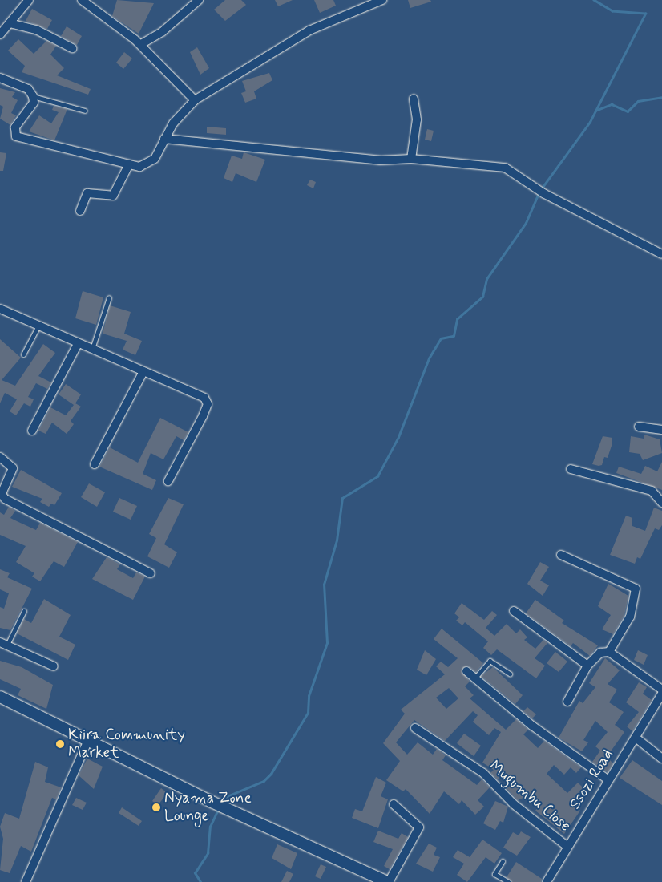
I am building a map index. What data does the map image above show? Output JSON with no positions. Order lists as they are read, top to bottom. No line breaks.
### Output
{"streets":{"street":["Ssozi Road","Mugumbu Close"]},"crossings":[["Ssozi Road","Mugumbu Close"]],"places":["Kiira Community Market","Nyama Zone Lounge"]}
